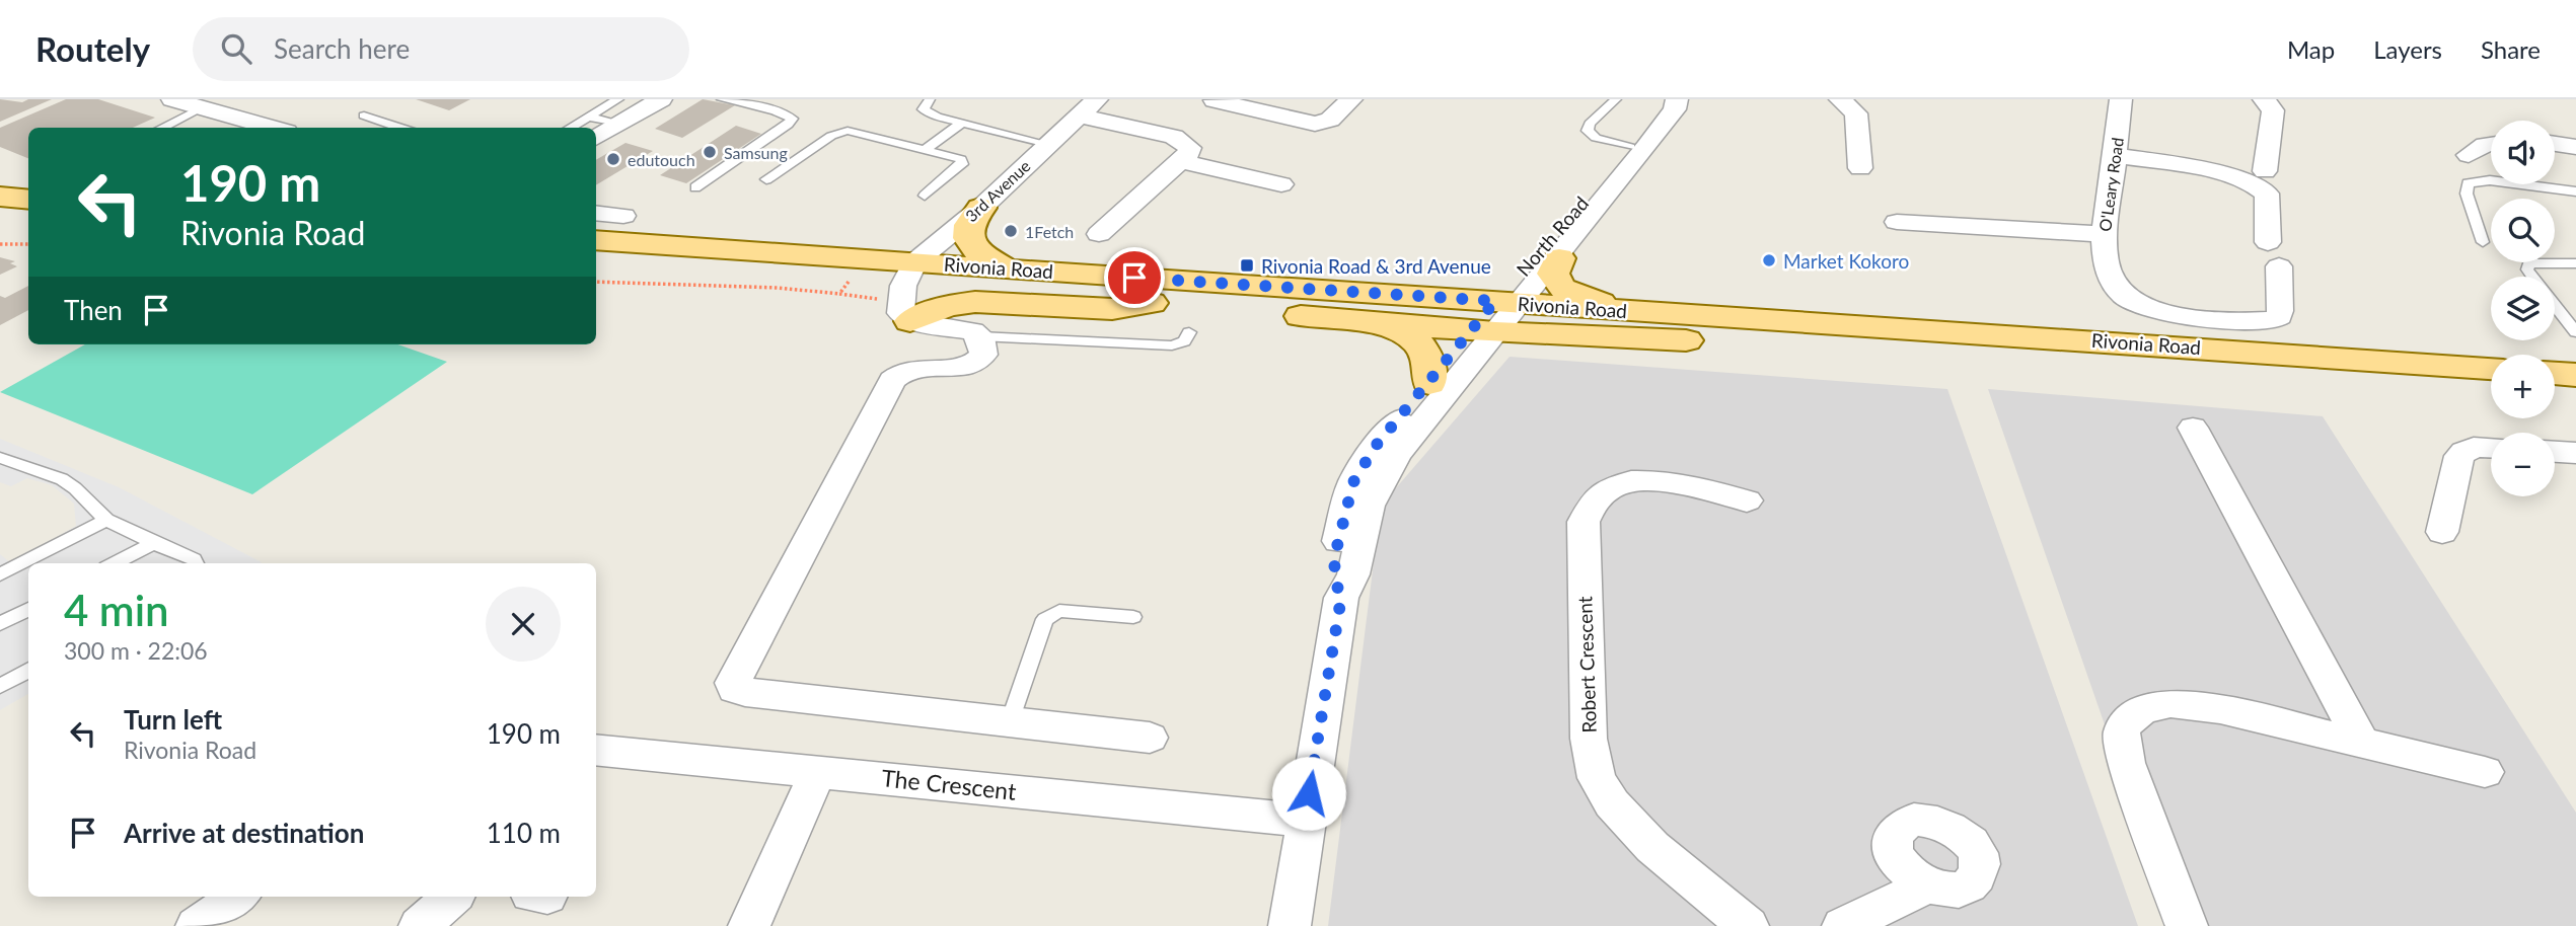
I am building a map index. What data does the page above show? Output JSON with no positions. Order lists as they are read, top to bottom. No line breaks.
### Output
{"streets":{"main road":["Rivonia Road"],"street":["O'Leary Road","3rd Avenue","North Road","Robert Crescent","The Crescent"]},"crossings":[["3rd Avenue","Rivonia Road"],["North Road","Rivonia Road"],["North Road","The Crescent"]],"places":{"other":["Samsung","edutouch","1Fetch","Market Kokoro"],"transit":["Rivonia Road & 3rd Avenue"]},"page":{"header":"Routely","search":"Search here","nav":["Map","Layers","Share"],"map_buttons":["+","−"],"turn":["190 m","Rivonia Road"],"then":"Then","heading":["4 min","300 m · 22:06"],"list":[{"name":"Turn left","note":"Rivonia Road","value":"190 m"},{"name":"Arrive at destination","value":"110 m"}]}}
